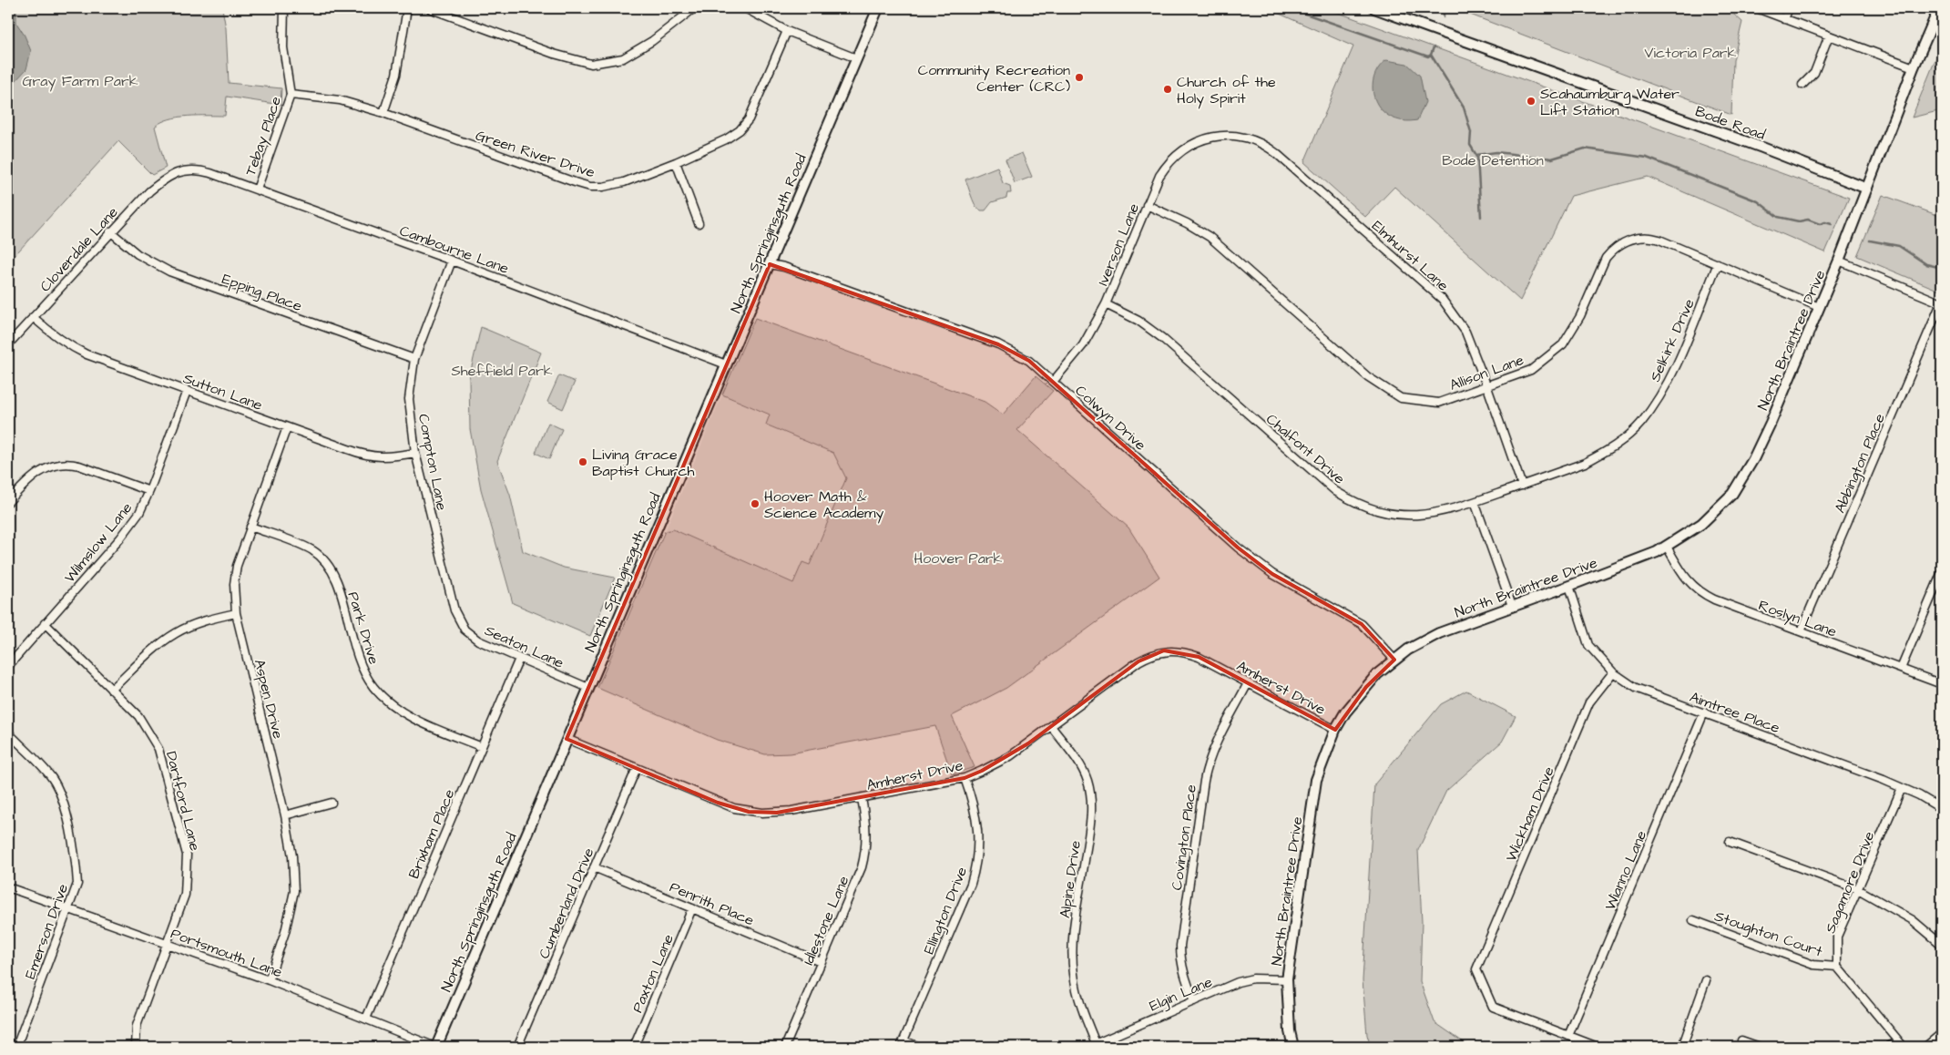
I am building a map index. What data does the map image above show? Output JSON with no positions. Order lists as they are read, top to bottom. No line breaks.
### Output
{"streets":{"street":["Bode Road","Tebay Place","Green River Drive","North Springinsguth Road","Iverson Lane","Cloverdale Lane","Cambourne Lane","Elmhurst Lane","Epping Place","Selkirk Drive","North Braintree Drive","Allison Lane","Sutton Lane","Colwyn Drive","Chalfont Drive","Compton Lane","Abbington Place","Wilmslow Lane","Roslyn Lane","Park Drive","Seaton Lane","Amherst Drive","Aspen Drive","Aimtree Place","Dartford Lane","Wickham Drive","Brixham Place","Covington Place","Wianno Lane","Alpine Drive","Sagamore Drive","Cumberland Drive","Penrith Place","Ellington Drive","Idlestone Lane","Emerson Drive","Stoughton Court","Portsmouth Lane","Paxton Lane","Elgin Lane"]},"crossings":[["Bode Road","North Braintree Drive"],["Tebay Place","Green River Drive"],["Tebay Place","Cambourne Lane"],["North Springinsguth Road","Cambourne Lane"],["North Springinsguth Road","Colwyn Drive"],["North Springinsguth Road","Seaton Lane"],["North Springinsguth Road","Amherst Drive"],["North Springinsguth Road","Portsmouth Lane"],["Iverson Lane","Elmhurst Lane"],["Iverson Lane","Allison Lane"],["Iverson Lane","Colwyn Drive"],["Iverson Lane","Chalfont Drive"],["Cloverdale Lane","Cambourne Lane"],["Cloverdale Lane","Epping Place"],["Cloverdale Lane","Sutton Lane"],["Cambourne Lane","Compton Lane"],["Elmhurst Lane","Selkirk Drive"],["Elmhurst Lane","Allison Lane"],["Elmhurst Lane","Chalfont Drive"],["Epping Place","Compton Lane"],["Selkirk Drive","Allison Lane"],["Selkirk Drive","Chalfont Drive"],["North Braintree Drive","Allison Lane"],["North Braintree Drive","Colwyn Drive"],["North Braintree Drive","Roslyn Lane"],["North Braintree Drive","Amherst Drive"],["North Braintree Drive","Aimtree Place"],["North Braintree Drive","Elgin Lane"],["Sutton Lane","Compton Lane"],["Sutton Lane","Wilmslow Lane"],["Sutton Lane","Aspen Drive"],["Compton Lane","Seaton Lane"],["Abbington Place","Roslyn Lane"],["Wilmslow Lane","Dartford Lane"],["Park Drive","Aspen Drive"],["Park Drive","Brixham Place"],["Seaton Lane","Brixham Place"],["Amherst Drive","Covington Place"],["Amherst Drive","Alpine Drive"],["Amherst Drive","Cumberland Drive"],["Amherst Drive","Ellington Drive"],["Amherst Drive","Idlestone Lane"],["Aspen Drive","Portsmouth Lane"],["Aimtree Place","Wickham Drive"],["Aimtree Place","Wianno Lane"],["Aimtree Place","Sagamore Drive"],["Dartford Lane","Portsmouth Lane"],["Wickham Drive","Wianno Lane"],["Brixham Place","Portsmouth Lane"],["Covington Place","Elgin Lane"],["Alpine Drive","Elgin Lane"],["Sagamore Drive","Stoughton Court"],["Cumberland Drive","Penrith Place"],["Penrith Place","Idlestone Lane"],["Penrith Place","Paxton Lane"],["Emerson Drive","Portsmouth Lane"]],"parks":["Victoria Park","Gray Farm Park","Bode Detention","Sheffield Park","Hoover Park"],"places":["Community Recreation Center (CRC)","Church of the Holy Spirit","Scahaumburg Water Lift Station","Living Grace Baptist Church","Hoover Math & Science Academy"]}
